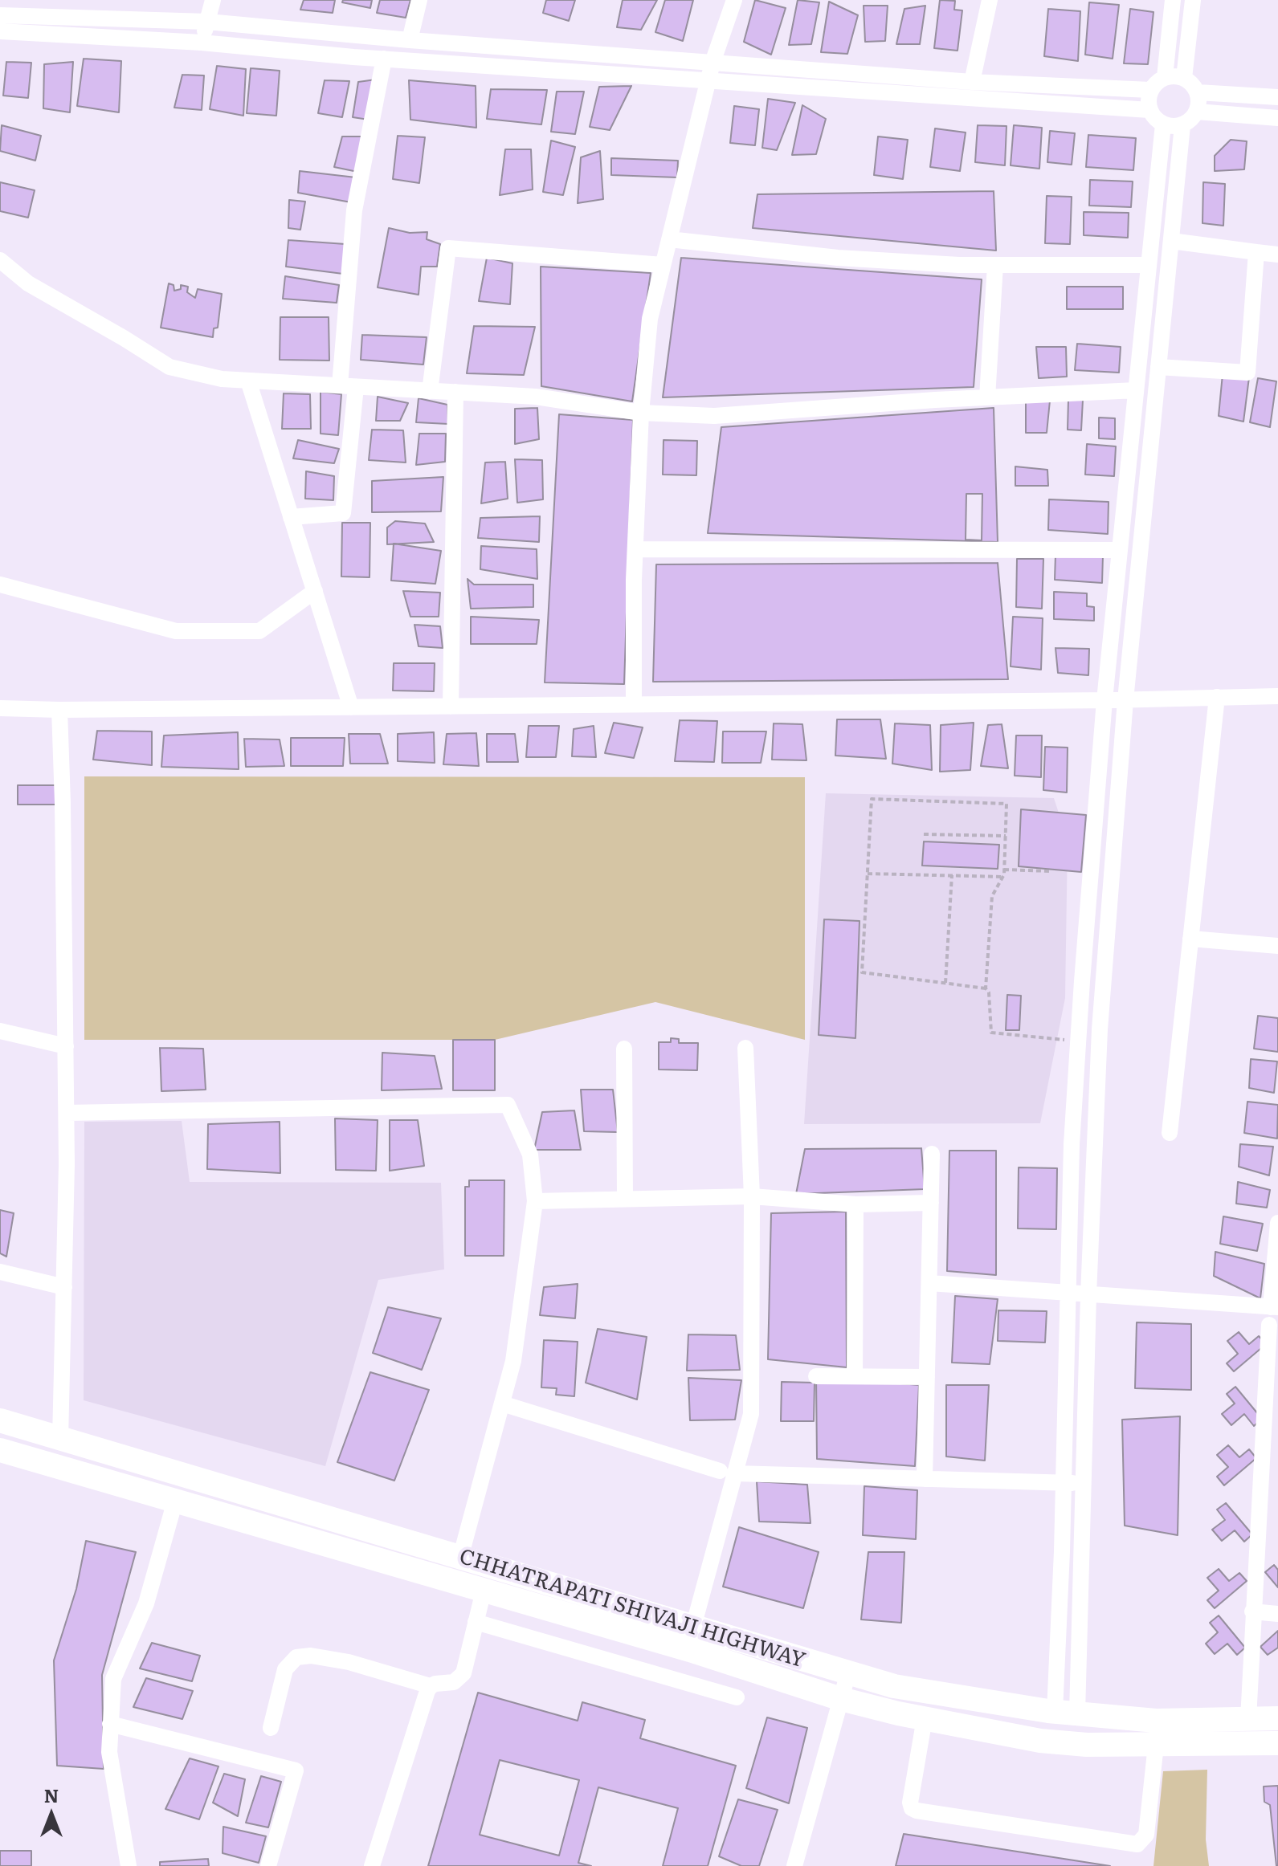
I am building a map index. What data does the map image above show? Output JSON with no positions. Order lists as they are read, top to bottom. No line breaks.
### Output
{"streets":{"highway":["CHHATRAPATI SHIVAJI HIGHWAY"]},"north":"top"}
